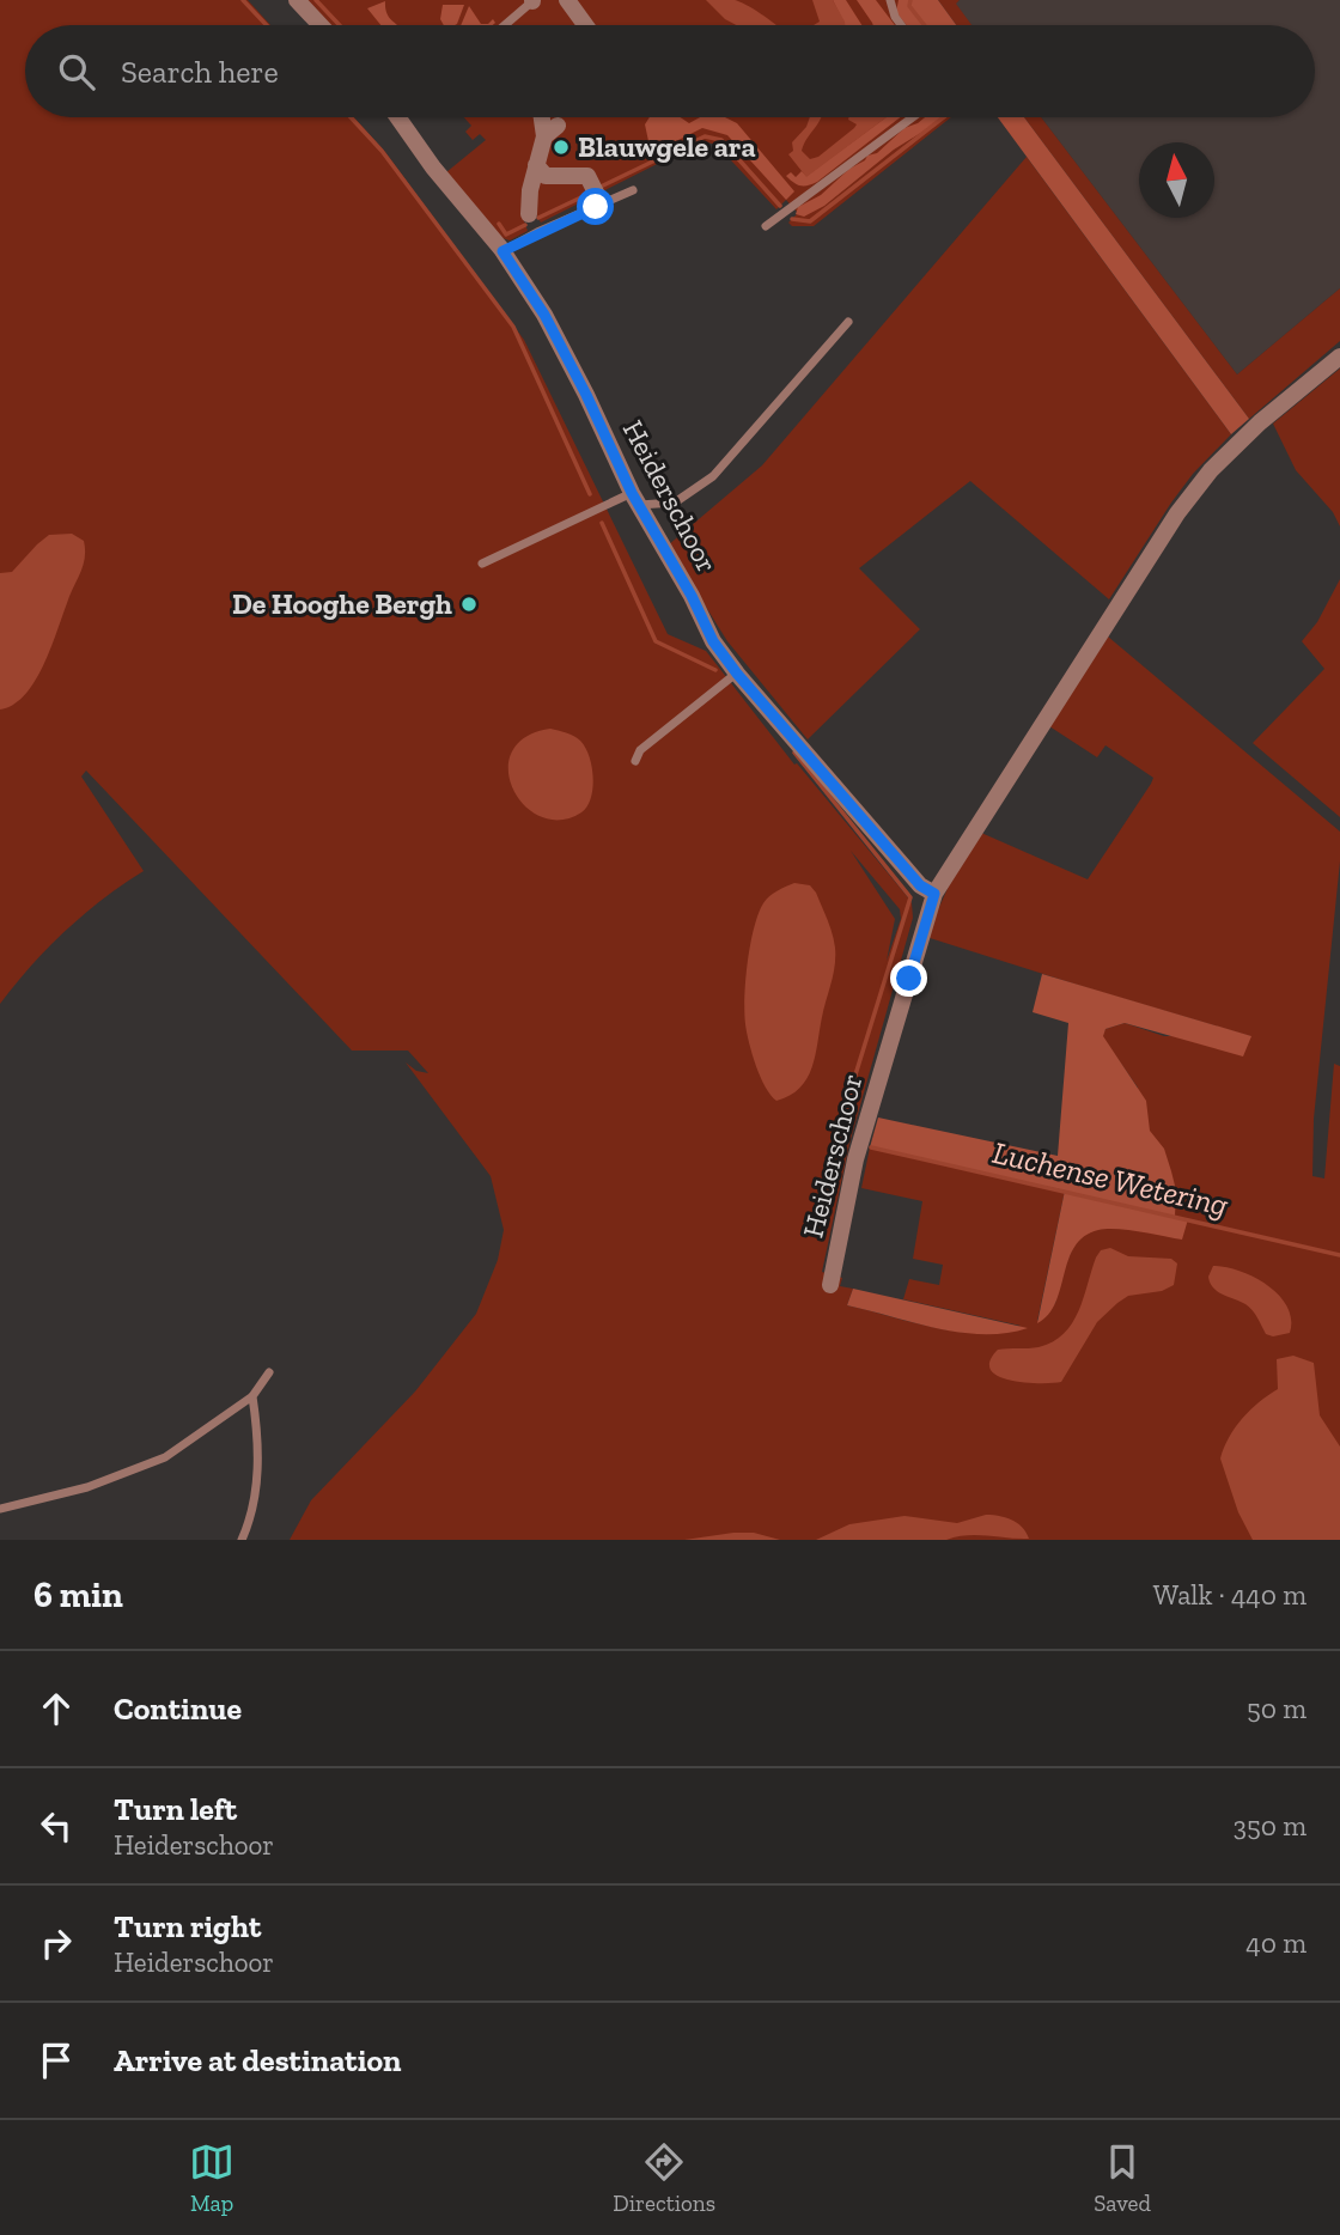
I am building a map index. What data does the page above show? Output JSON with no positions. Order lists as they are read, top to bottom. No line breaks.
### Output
{"streets":{"street":["Heiderschoor"]},"water":["Luchense Wetering"],"places":["Blauwgele ara","De Hooghe Bergh"],"north":"top","page":{"search":"Search here","heading":["6 min","Walk · 440 m"],"list":[["Continue","50 m"],["Turn left","Heiderschoor","350 m"],["Turn right","Heiderschoor","40 m"],"Arrive at destination"],"nav":["Map","Directions","Saved"]}}
